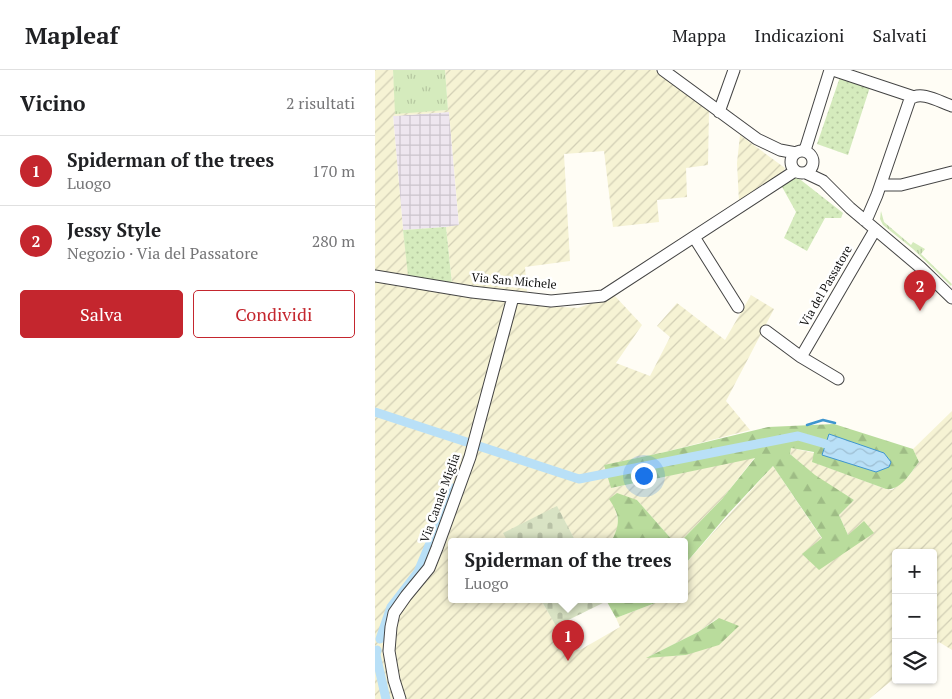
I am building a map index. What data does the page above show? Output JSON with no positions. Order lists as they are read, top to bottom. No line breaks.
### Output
{"streets":{"street":["Via San Michele","Via del Passatore","Via Canale Miglia"]},"crossings":[["Via San Michele","Via Canale Miglia"]],"page":{"header":"Mapleaf","nav":["Mappa","Indicazioni","Salvati"],"heading":["Vicino","2 risultati"],"list":[{"mark":"1","name":"Spiderman of the trees","note":"Luogo","value":"170 m"},{"mark":"2","name":"Jessy Style","note":"Negozio · Via del Passatore","value":"280 m"}],"pins":["2","1"],"buttons":["Salva","Condividi"],"popup":["Spiderman of the trees","Luogo"],"map_buttons":["+","−"]}}
